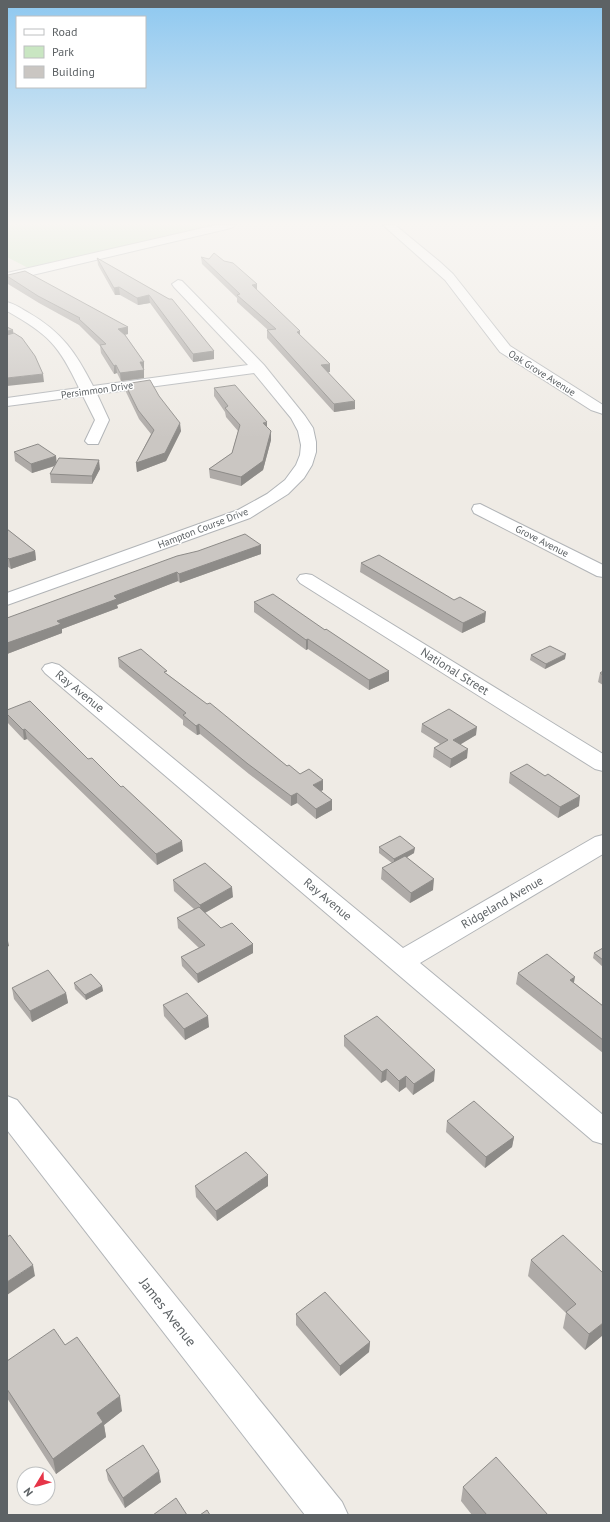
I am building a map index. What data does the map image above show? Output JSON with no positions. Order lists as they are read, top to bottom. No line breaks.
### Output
{"streets":{"street":["Oak Grove Avenue","Persimmon Drive","Hampton Course Drive","Grove Avenue","National Street","Ray Avenue","Ridgeland Avenue","James Avenue"]},"crossings":[["Persimmon Drive","Hampton Course Drive"],["Ray Avenue","Ridgeland Avenue"]],"legend":["Road","Park","Building"],"north":"bottom left"}
